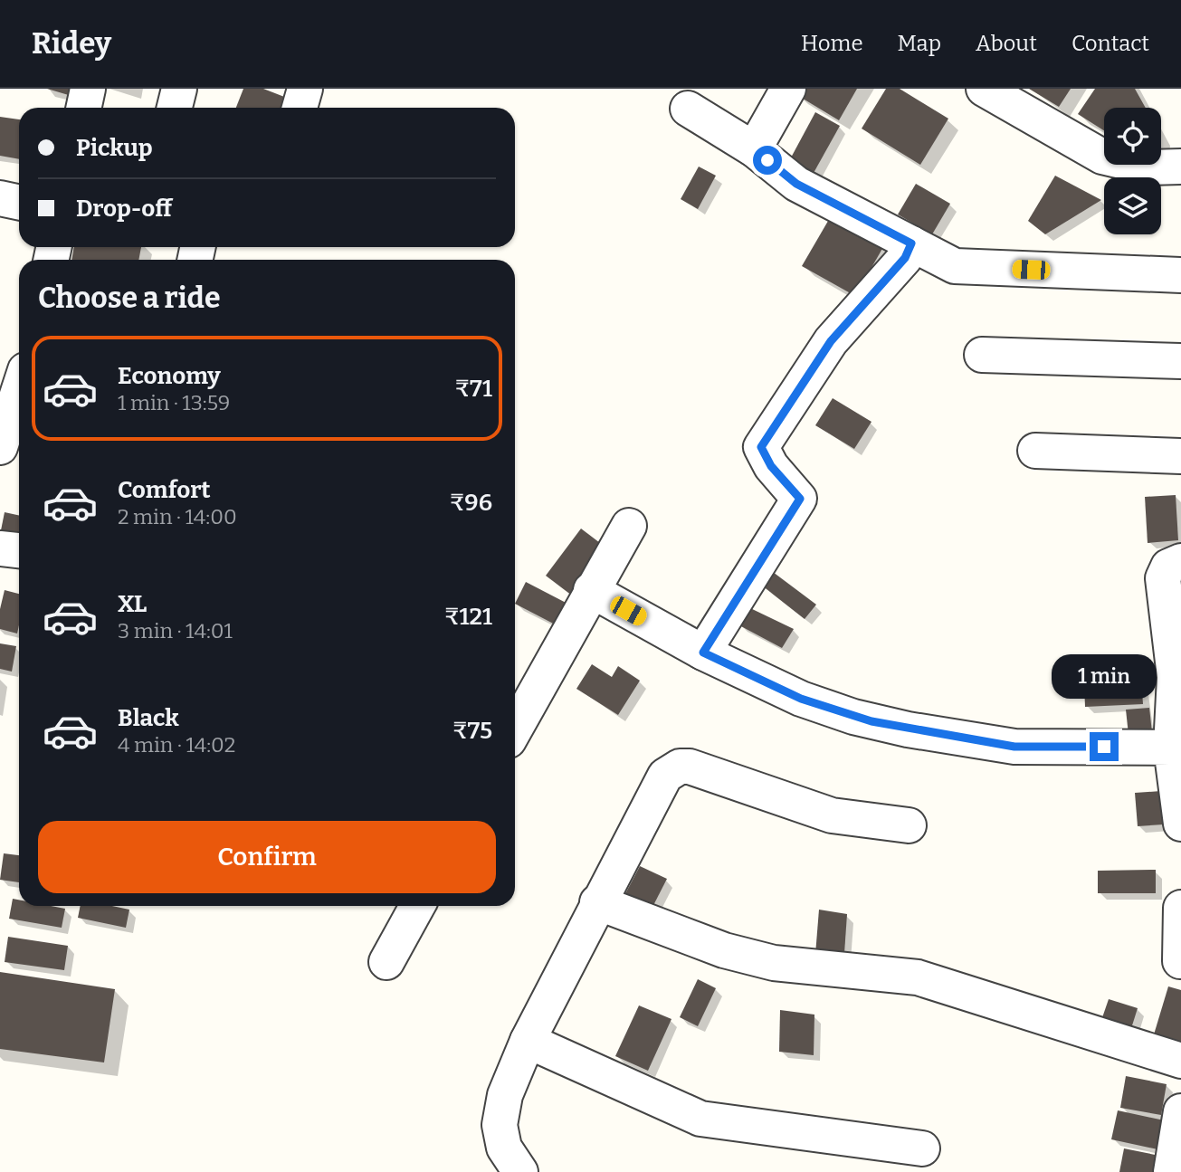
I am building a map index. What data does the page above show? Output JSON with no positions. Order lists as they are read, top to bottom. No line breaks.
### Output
{"page":{"header":"Ridey","nav":["Home","Map","About","Contact"],"banner":["Pickup","Drop-off"],"heading":"Choose a ride","list":[{"name":"Economy","note":"1 min · 13:59","value":"₹71"},{"name":"Comfort","note":"2 min · 14:00","value":"₹96"},{"name":"XL","note":"3 min · 14:01","value":"₹121"},{"name":"Black","note":"4 min · 14:02","value":"₹75"}],"bubble":"1 min","buttons":"Confirm"}}
